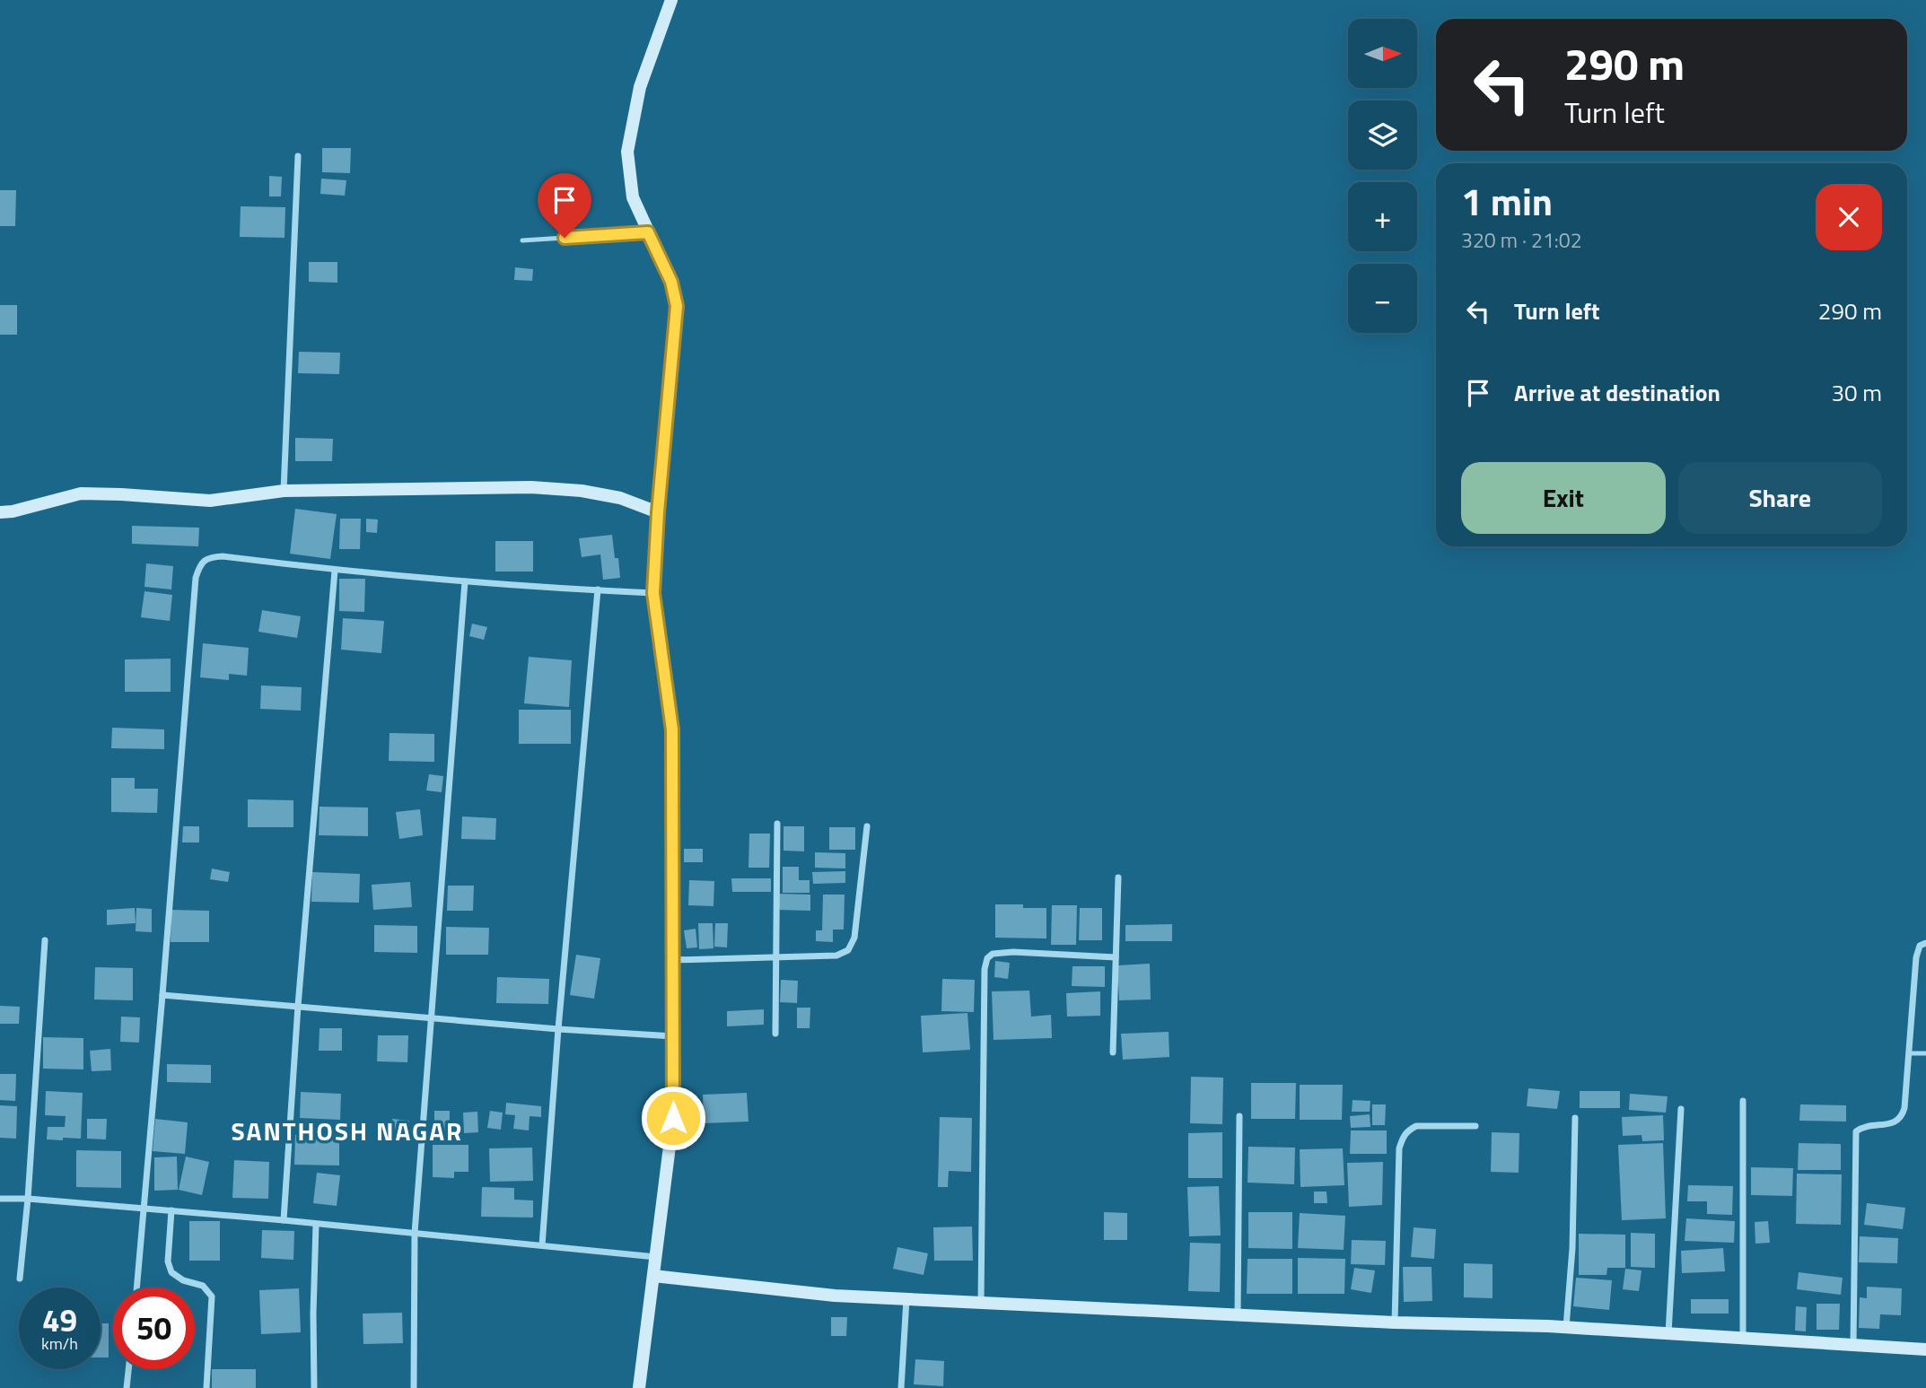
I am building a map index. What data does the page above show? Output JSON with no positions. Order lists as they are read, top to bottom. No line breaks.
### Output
{"districts":["SANTHOSH NAGAR"],"north":"right","page":{"map_buttons":["+","−"],"turn":["290 m","Turn left"],"heading":["1 min","320 m · 21:02"],"list":[{"name":"Turn left","value":"290 m"},{"name":"Arrive at destination","value":"30 m"}],"buttons":["Exit","Share"],"speed":"49 km/h","limit":"50"}}
